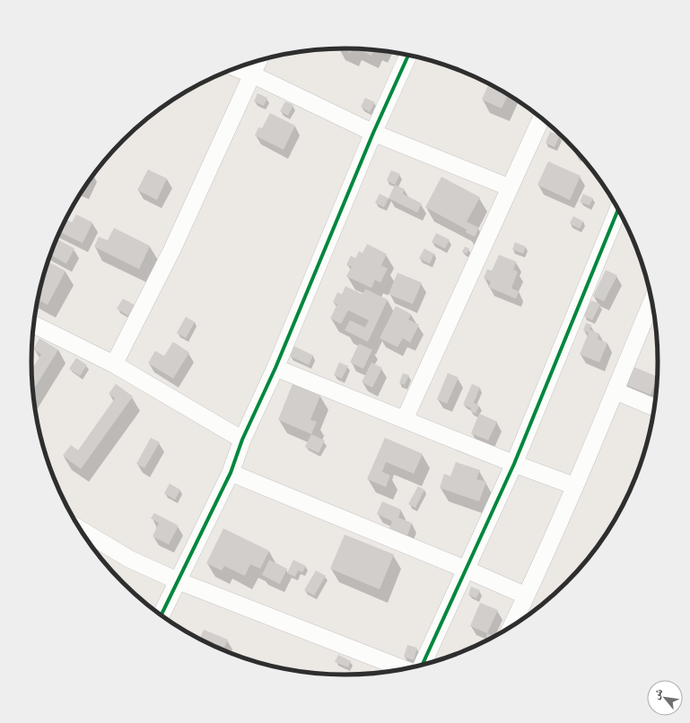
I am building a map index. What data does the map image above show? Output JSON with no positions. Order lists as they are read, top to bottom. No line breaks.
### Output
{"north":"top left"}
